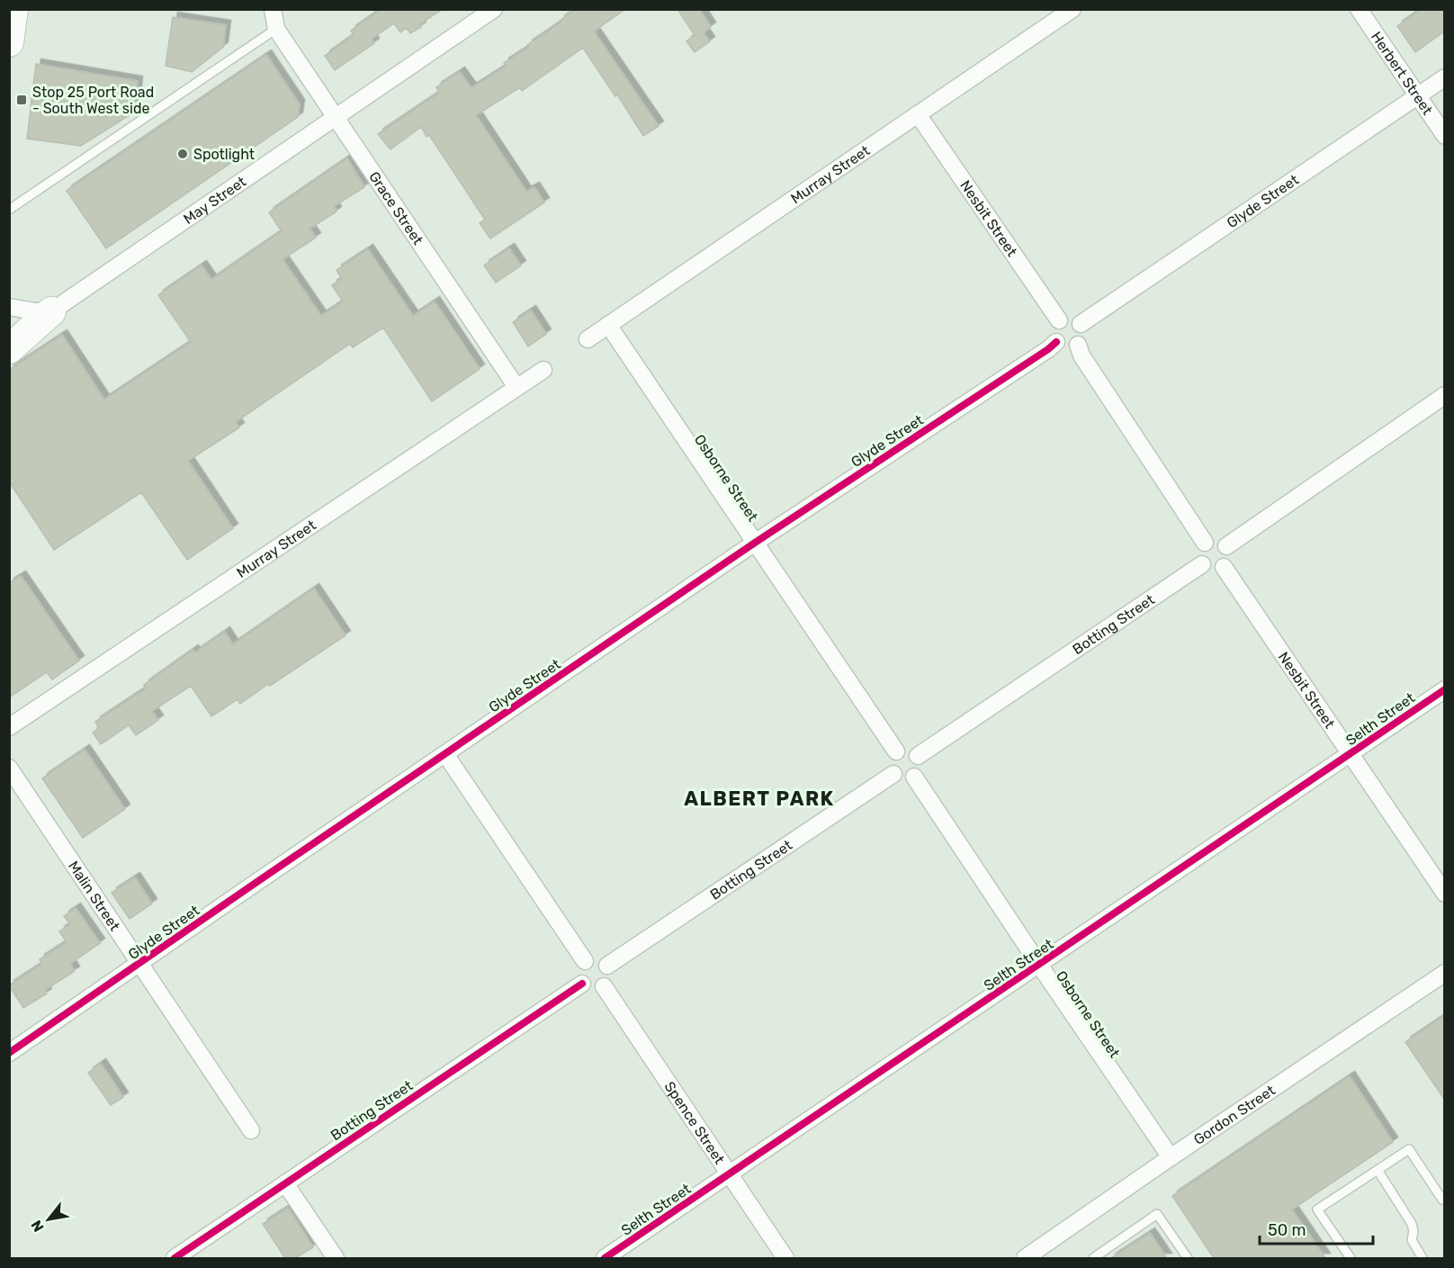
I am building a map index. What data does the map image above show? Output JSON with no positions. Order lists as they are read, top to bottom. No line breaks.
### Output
{"streets":{"street":["Herbert Street","Murray Street","May Street","Glyde Street","Grace Street","Nesbit Street","Osborne Street","Botting Street","Selth Street","Malin Street","Gordon Street","Spence Street"]},"crossings":[["Herbert Street","Glyde Street"],["Murray Street","Grace Street"],["Murray Street","Nesbit Street"],["Murray Street","Osborne Street"],["May Street","Grace Street"],["Glyde Street","Nesbit Street"],["Glyde Street","Osborne Street"],["Glyde Street","Malin Street"],["Nesbit Street","Botting Street"],["Nesbit Street","Selth Street"],["Osborne Street","Botting Street"],["Osborne Street","Selth Street"],["Osborne Street","Gordon Street"],["Botting Street","Spence Street"],["Selth Street","Spence Street"]],"districts":["ALBERT PARK"],"places":{"transit":["Stop 25 Port Road - South West side"],"other":["Spotlight"]},"scale_bar":"50 m","north":"bottom left"}
